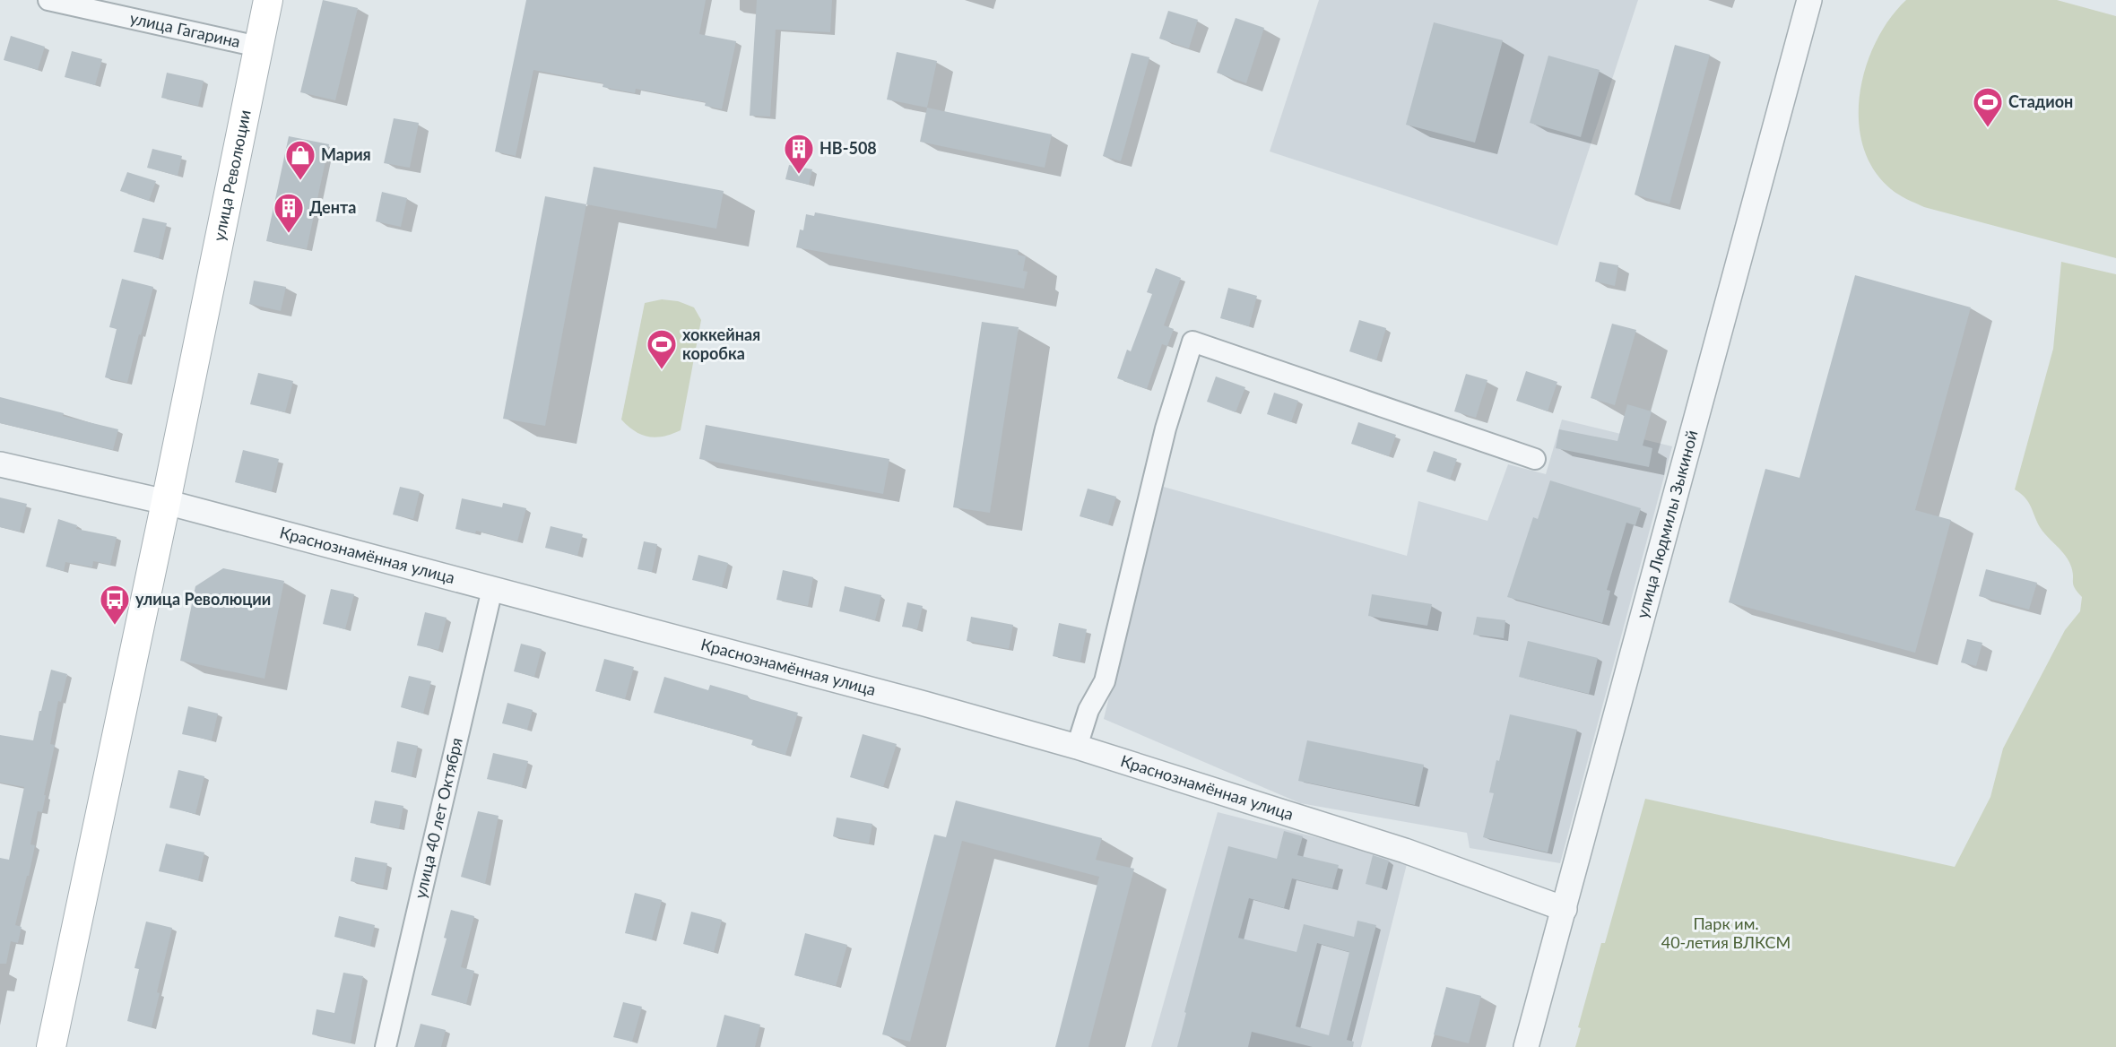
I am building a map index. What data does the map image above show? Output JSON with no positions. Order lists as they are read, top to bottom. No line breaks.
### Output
{"streets":{"main road":["улица Революции"],"street":["улица Гагарина","улица Людмилы Зыкиной","Краснознамённая улица","улица 40 лет Октября"]},"crossings":[["улица Гагарина","улица Революции"],["улица Революции","Краснознамённая улица"],["улица Людмилы Зыкиной","Краснознамённая улица"],["Краснознамённая улица","улица 40 лет Октября"]],"parks":["Парк им. 40-летия ВЛКСМ"],"places":{"sports":["Стадион","хоккейная коробка"],"building":["НВ-508","Дента"],"shop":["Мария"],"bus stop":["улица Революции"]}}
